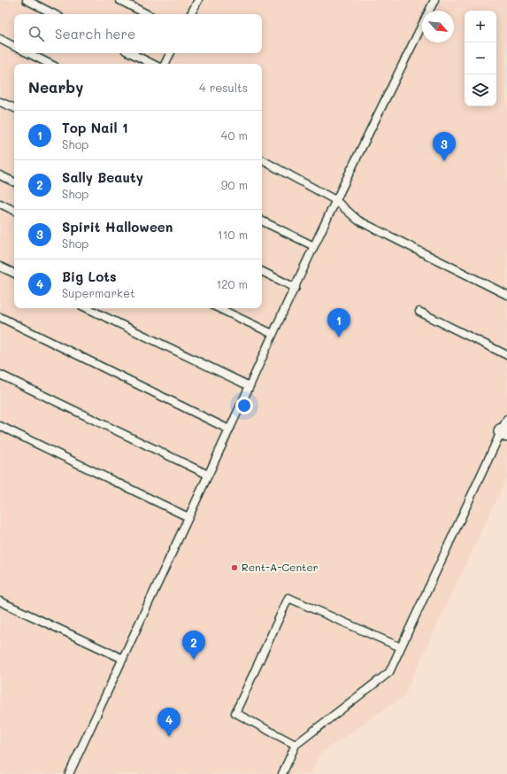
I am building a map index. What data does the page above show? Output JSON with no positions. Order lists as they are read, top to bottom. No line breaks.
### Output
{"places":["Rent-A-Center"],"north":"bottom right","page":{"map_buttons":["+","−"],"search":"Search here","heading":["Nearby","4 results"],"list":[{"mark":"1","name":"Top Nail 1","note":"Shop","value":"40 m"},{"mark":"2","name":"Sally Beauty","note":"Shop","value":"90 m"},{"mark":"3","name":"Spirit Halloween","note":"Shop","value":"110 m"},{"mark":"4","name":"Big Lots","note":"Supermarket","value":"120 m"}],"pins":["3","1","2","4"]}}
